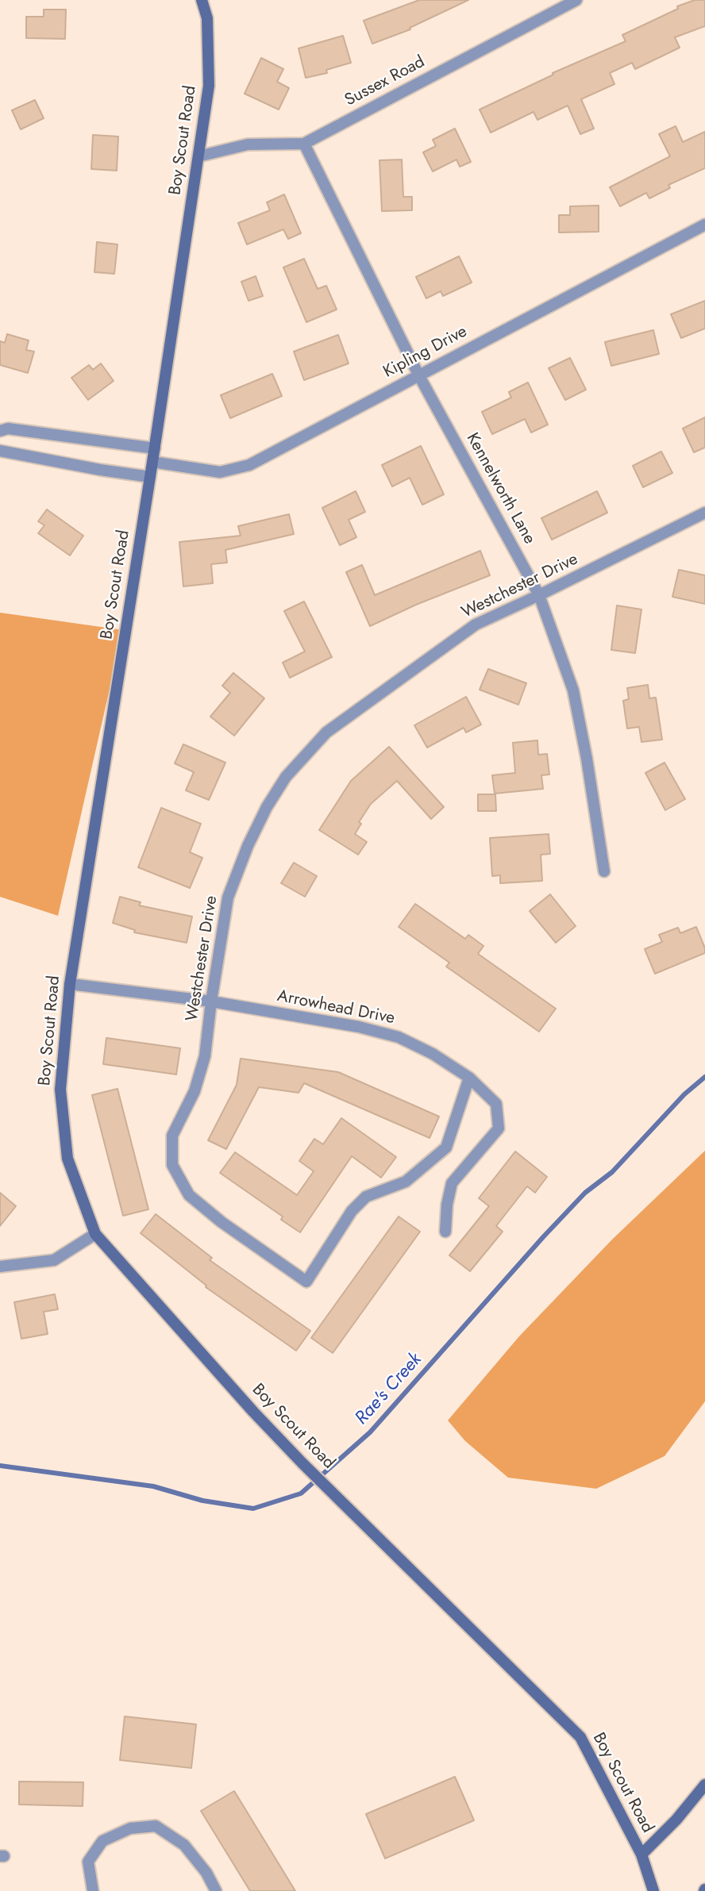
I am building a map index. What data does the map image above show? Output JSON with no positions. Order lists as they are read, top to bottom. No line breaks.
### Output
{"streets":{"street":["Sussex Road","Boy Scout Road","Kipling Drive","Kennelworth Lane","Westchester Drive","Arrowhead Drive"]},"crossings":[["Sussex Road","Boy Scout Road"],["Sussex Road","Kennelworth Lane"],["Boy Scout Road","Kipling Drive"],["Boy Scout Road","Arrowhead Drive"],["Kipling Drive","Kennelworth Lane"],["Kennelworth Lane","Westchester Drive"],["Westchester Drive","Arrowhead Drive"]],"water":["Rae's Creek"]}
